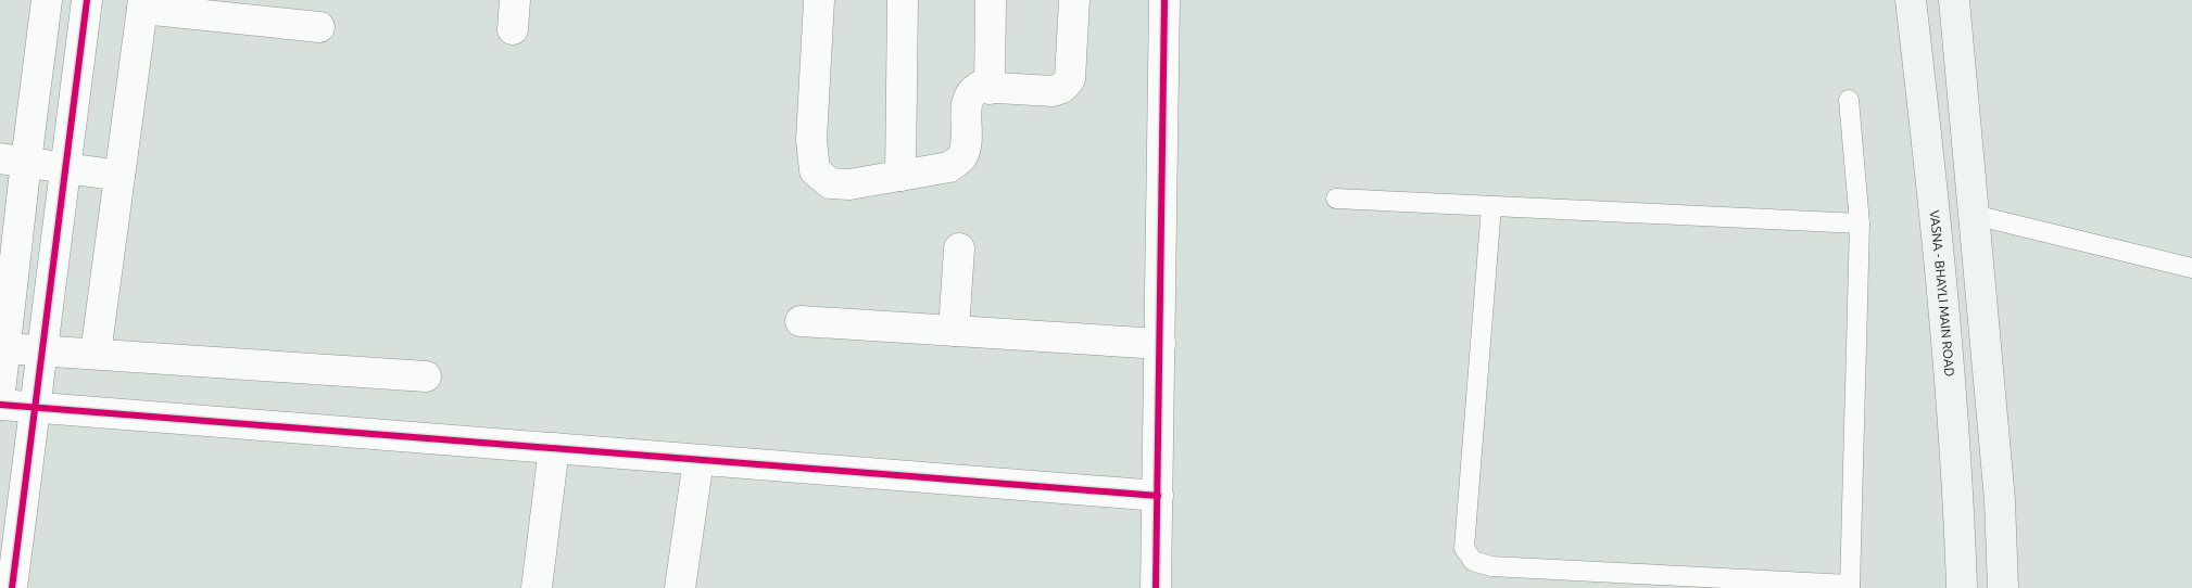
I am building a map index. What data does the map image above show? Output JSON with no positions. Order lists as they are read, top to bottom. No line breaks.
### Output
{"streets":{"main road":["VASNA - BHAYLI MAIN ROAD"]}}
